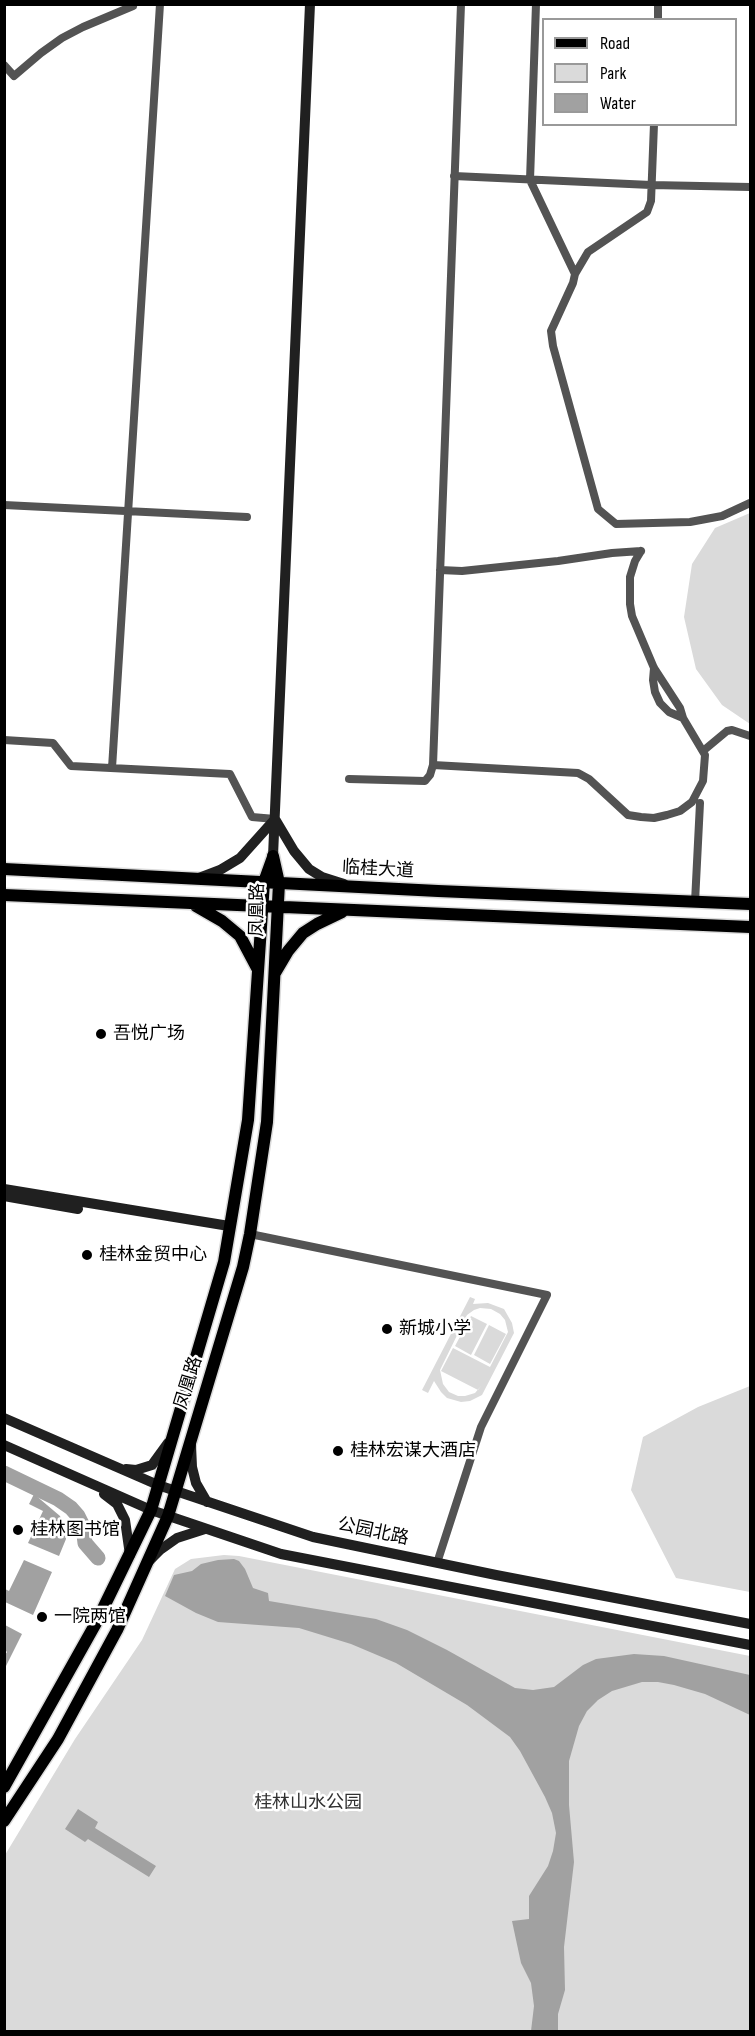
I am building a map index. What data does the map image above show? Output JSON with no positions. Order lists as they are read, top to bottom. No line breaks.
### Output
{"streets":{"main road":["临桂大道","凤凰路","公园北路"]},"crossings":[["临桂大道","凤凰路"],["凤凰路","公园北路"]],"parks":["桂林山水公园"],"places":["吾悦广场","桂林金贸中心","新城小学","桂林宏谋大酒店","桂林图书馆","一院两馆"],"legend":["Road","Park","Water"]}
